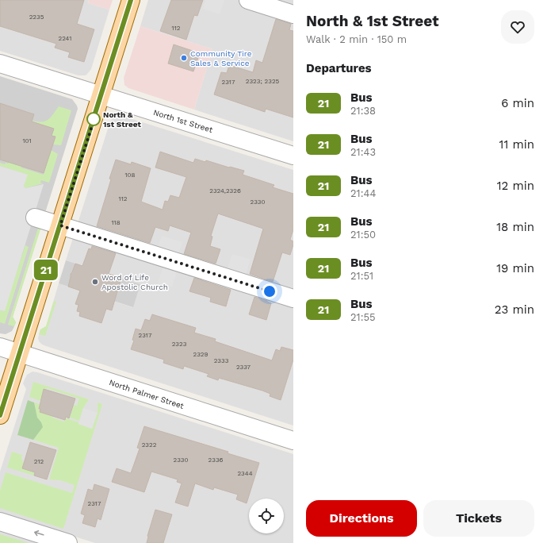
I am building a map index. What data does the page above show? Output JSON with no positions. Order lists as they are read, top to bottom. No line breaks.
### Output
{"streets":{"street":["North 1st Street","North Palmer Street"]},"places":["Community Tire Sales & Service","North & 1st Street","Word of Life Apostolic Church"],"lines":["bus line 21"],"house_numbers":["2235","112","2241","2323; 2325","2317","101","108","2324,2326","112","2330","118","2317","2323","2329","2333","2337","2322","2330","2336","212","2344","2317"],"page":{"on_map":"21","heading":[["North & 1st Street","Walk · 2 min · 150 m"],"Departures"],"list":[{"mark":"21","name":"Bus","note":"21:38","value":"6 min"},{"mark":"21","name":"Bus","note":"21:43","value":"11 min"},{"mark":"21","name":"Bus","note":"21:44","value":"12 min"},{"mark":"21","name":"Bus","note":"21:50","value":"18 min"},{"mark":"21","name":"Bus","note":"21:51","value":"19 min"},{"mark":"21","name":"Bus","note":"21:55","value":"23 min"}],"buttons":["Directions","Tickets"]}}
